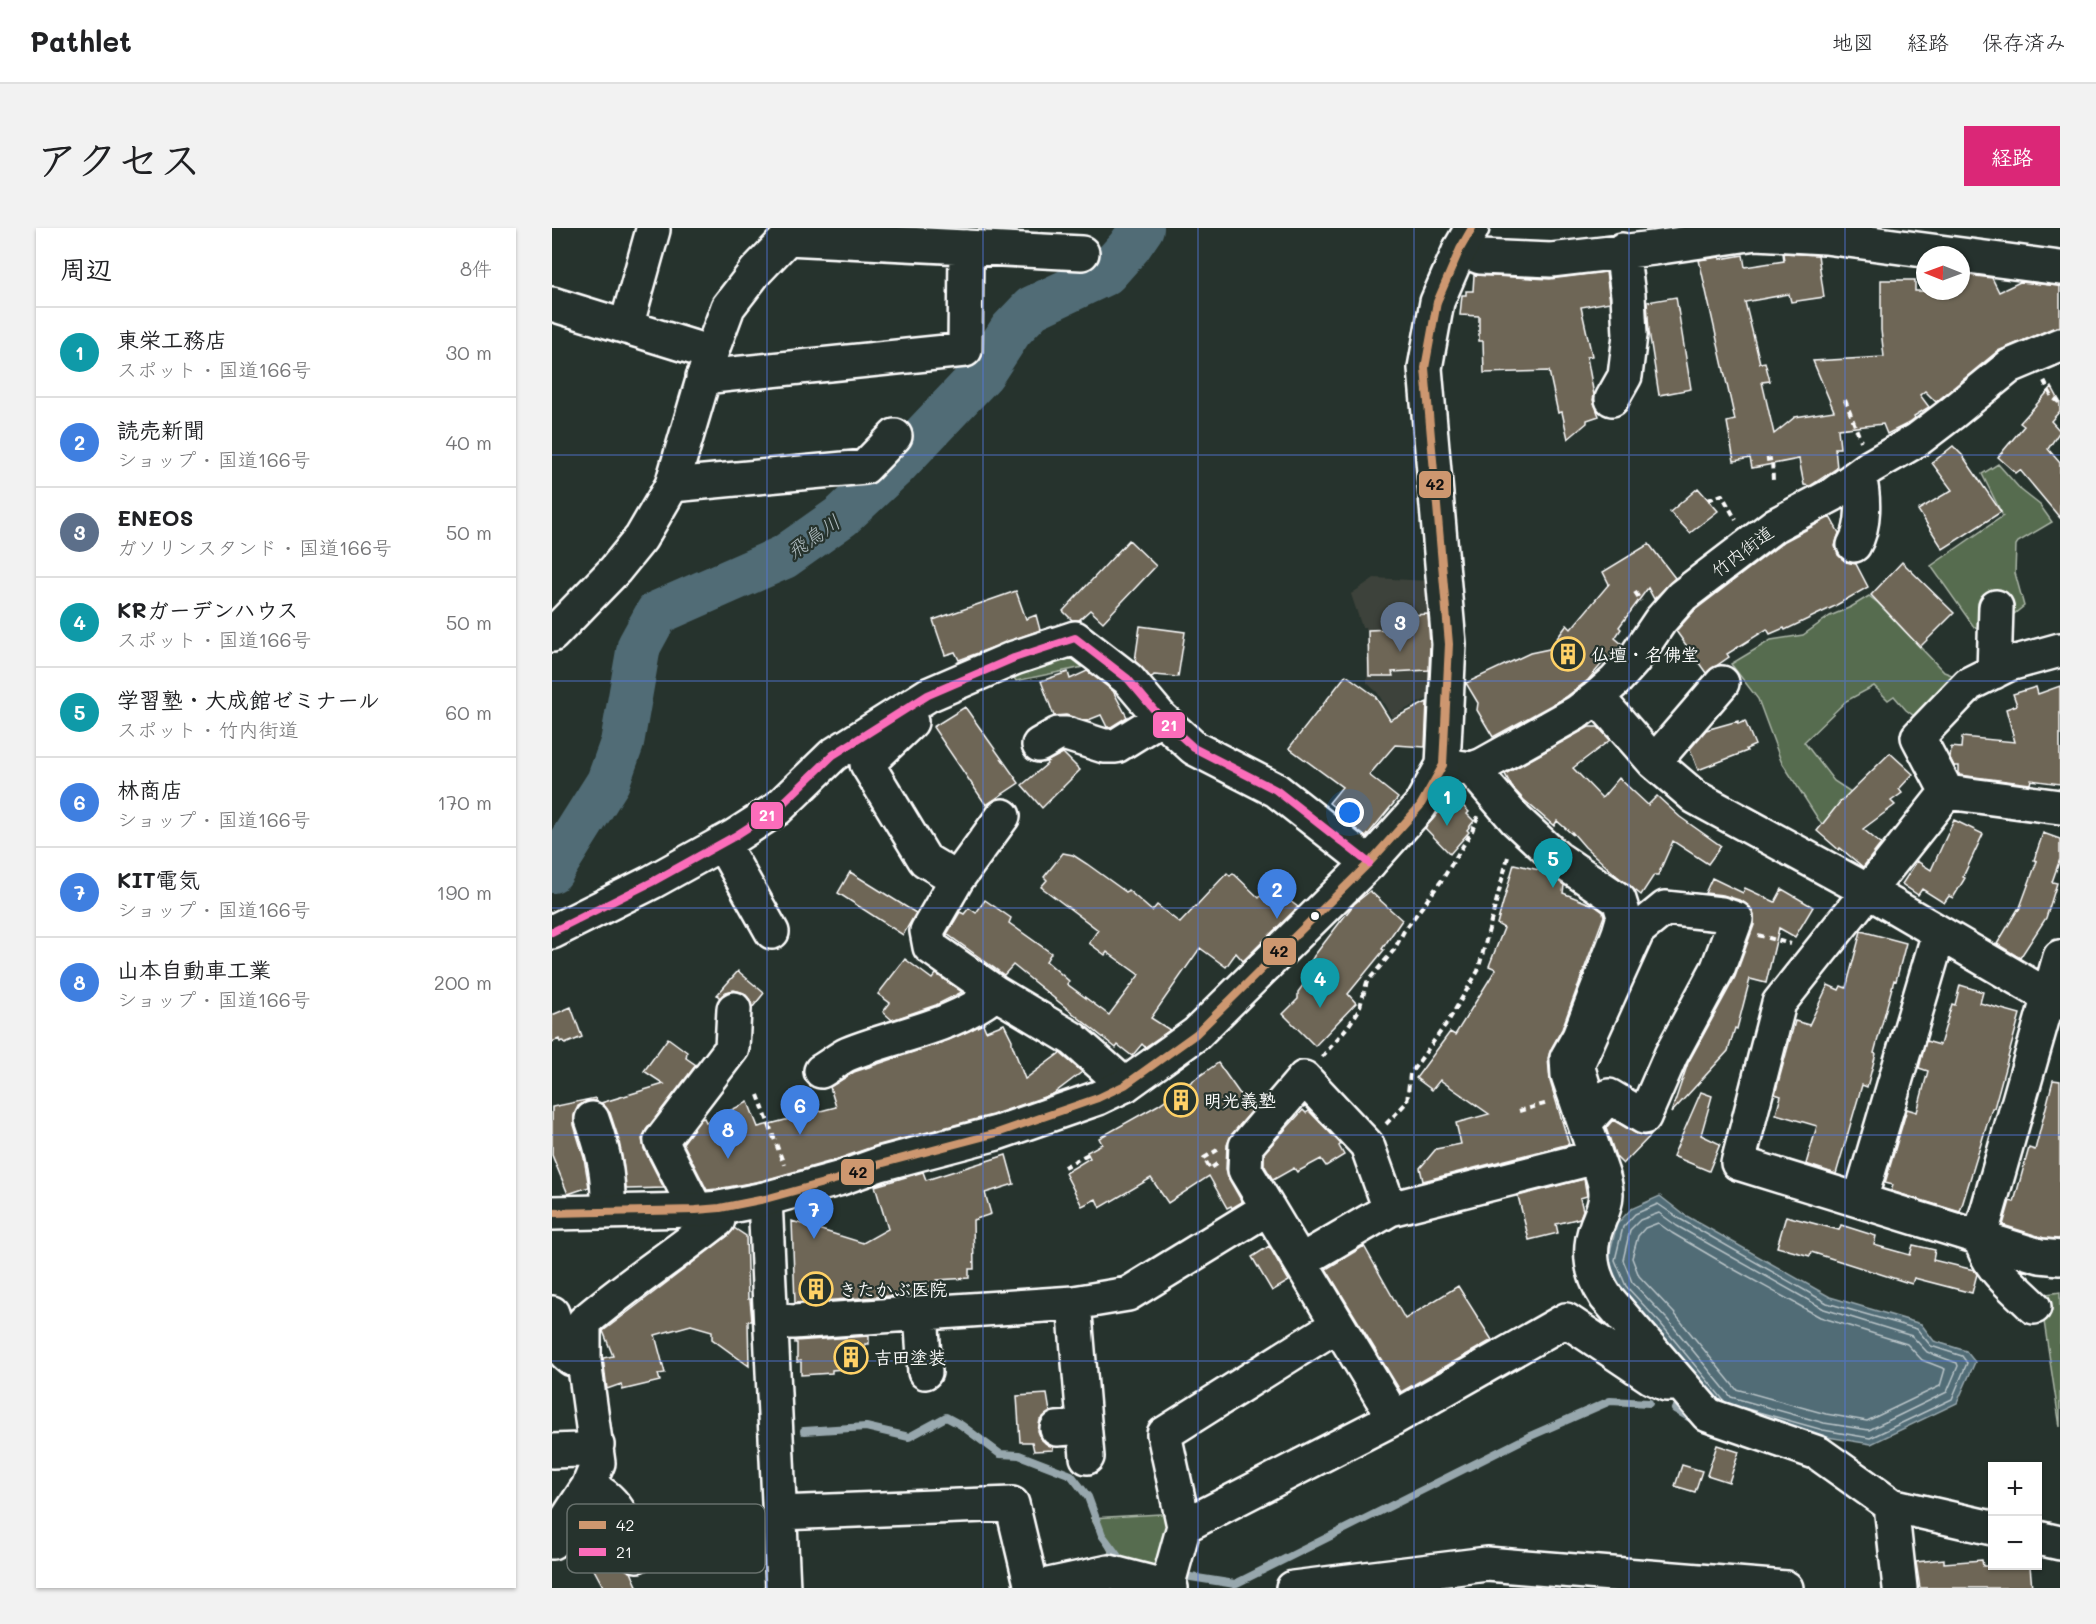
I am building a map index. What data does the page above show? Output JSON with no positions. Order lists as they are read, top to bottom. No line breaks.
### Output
{"streets":{"main road":["竹内街道"]},"water":["飛鳥川"],"places":{"building":["仏壇・名佛堂","明光義塾","きたかぶ医院","吉田塗装"]},"lines":["transit line 42","transit line 21"],"legend":["42","21"],"north":"left","page":{"header":"Pathlet","nav":["地図","経路","保存済み"],"title":"アクセス","buttons":"経路","heading":["周辺","8件"],"list":[{"mark":"1","name":"東栄工務店","note":"スポット · 国道166号","value":"30 m"},{"mark":"2","name":"読売新聞","note":"ショップ · 国道166号","value":"40 m"},{"mark":"3","name":"ENEOS","note":"ガソリンスタンド · 国道166号","value":"50 m"},{"mark":"4","name":"KRガーデンハウス","note":"スポット · 国道166号","value":"50 m"},{"mark":"5","name":"学習塾・大成館ゼミナール","note":"スポット · 竹内街道","value":"60 m"},{"mark":"6","name":"林商店","note":"ショップ · 国道166号","value":"170 m"},{"mark":"7","name":"KIT電気","note":"ショップ · 国道166号","value":"190 m"},{"mark":"8","name":"山本自動車工業","note":"ショップ · 国道166号","value":"200 m"}],"pins":["3","1","5","2","4","6","8","7"],"map_buttons":["+","−"]}}
